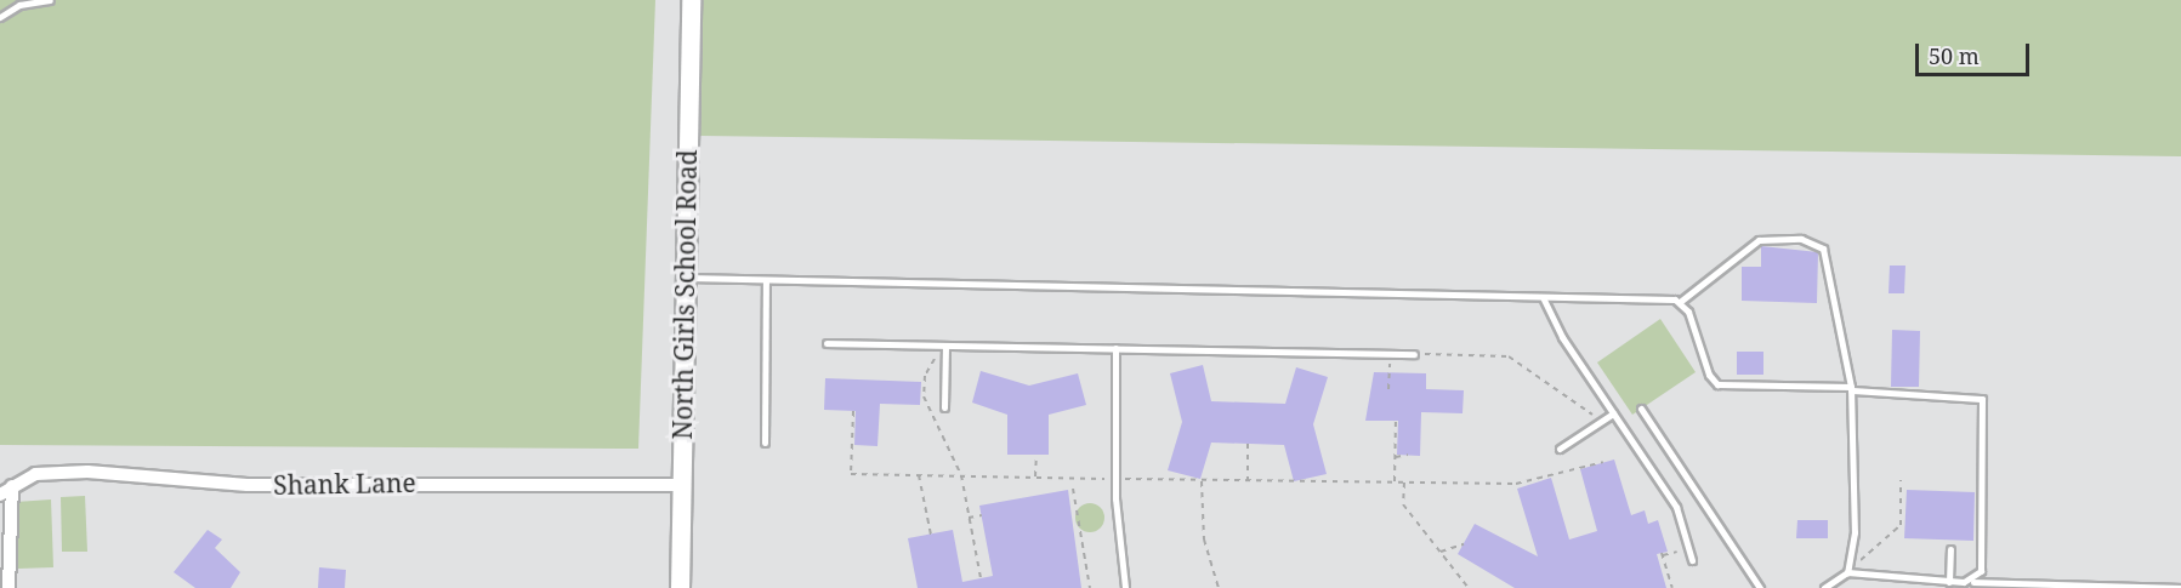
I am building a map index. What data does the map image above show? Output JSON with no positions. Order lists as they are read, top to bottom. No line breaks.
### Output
{"streets":{"main road":["North Girls School Road"],"street":["Shank Lane"]},"crossings":[["North Girls School Road","Shank Lane"]],"scale_bar":"50 m"}
